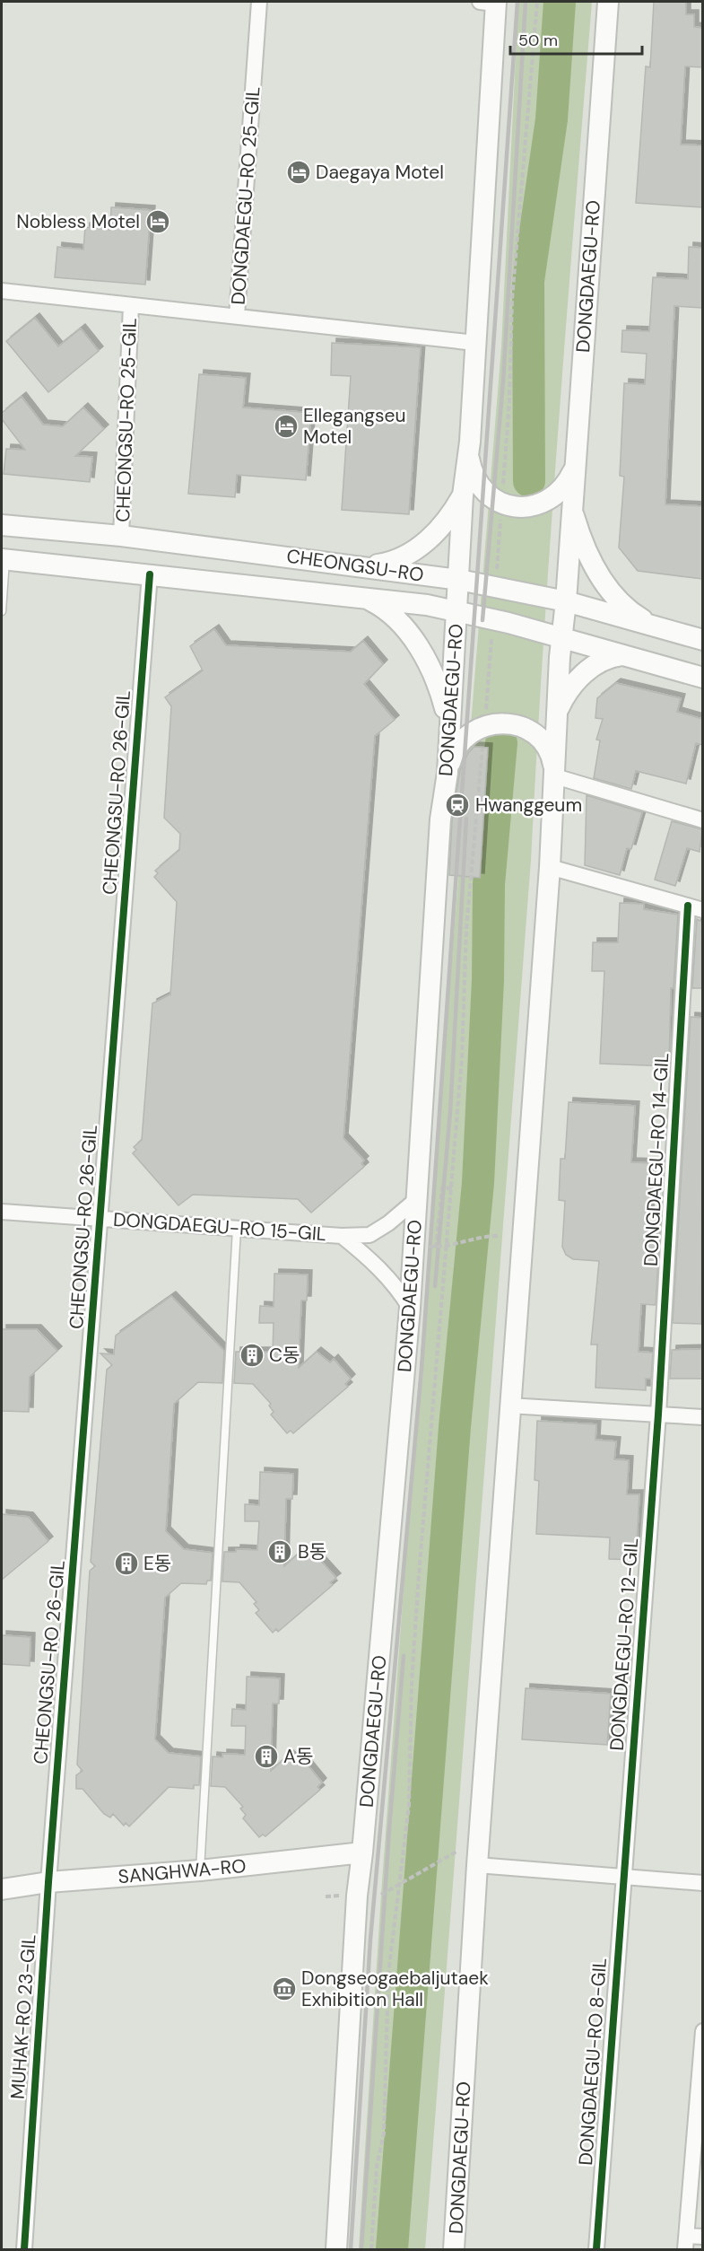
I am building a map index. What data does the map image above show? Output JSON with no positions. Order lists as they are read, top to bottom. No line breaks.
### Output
{"streets":{"main road":["DONGDAEGU-RO","CHEONGSU-RO","SANGHWA-RO"],"street":["DONGDAEGU-RO 25-GIL","CHEONGSU-RO 25-GIL","CHEONGSU-RO 26-GIL","DONGDAEGU-RO 14-GIL","DONGDAEGU-RO 15-GIL","DONGDAEGU-RO 12-GIL","MUHAK-RO 23-GIL","DONGDAEGU-RO 8-GIL"]},"crossings":[["DONGDAEGU-RO 25-GIL","CHEONGSU-RO 25-GIL"],["DONGDAEGU-RO","CHEONGSU-RO"],["DONGDAEGU-RO","DONGDAEGU-RO 15-GIL"],["DONGDAEGU-RO","SANGHWA-RO"],["CHEONGSU-RO 25-GIL","CHEONGSU-RO"],["CHEONGSU-RO","CHEONGSU-RO 26-GIL"],["CHEONGSU-RO 26-GIL","DONGDAEGU-RO 15-GIL"],["CHEONGSU-RO 26-GIL","SANGHWA-RO"],["CHEONGSU-RO 26-GIL","MUHAK-RO 23-GIL"],["DONGDAEGU-RO 14-GIL","DONGDAEGU-RO 12-GIL"],["DONGDAEGU-RO 12-GIL","DONGDAEGU-RO 8-GIL"],["SANGHWA-RO","MUHAK-RO 23-GIL"]],"places":{"hotel":["Daegaya Motel","Nobless Motel","Ellegangseu Motel"],"station":["Hwanggeum"],"building":["C동","B동","E동","A동"],"museum":["Dongseogaebaljutaek Exhibition Hall"]},"scale_bar":"50 m"}
